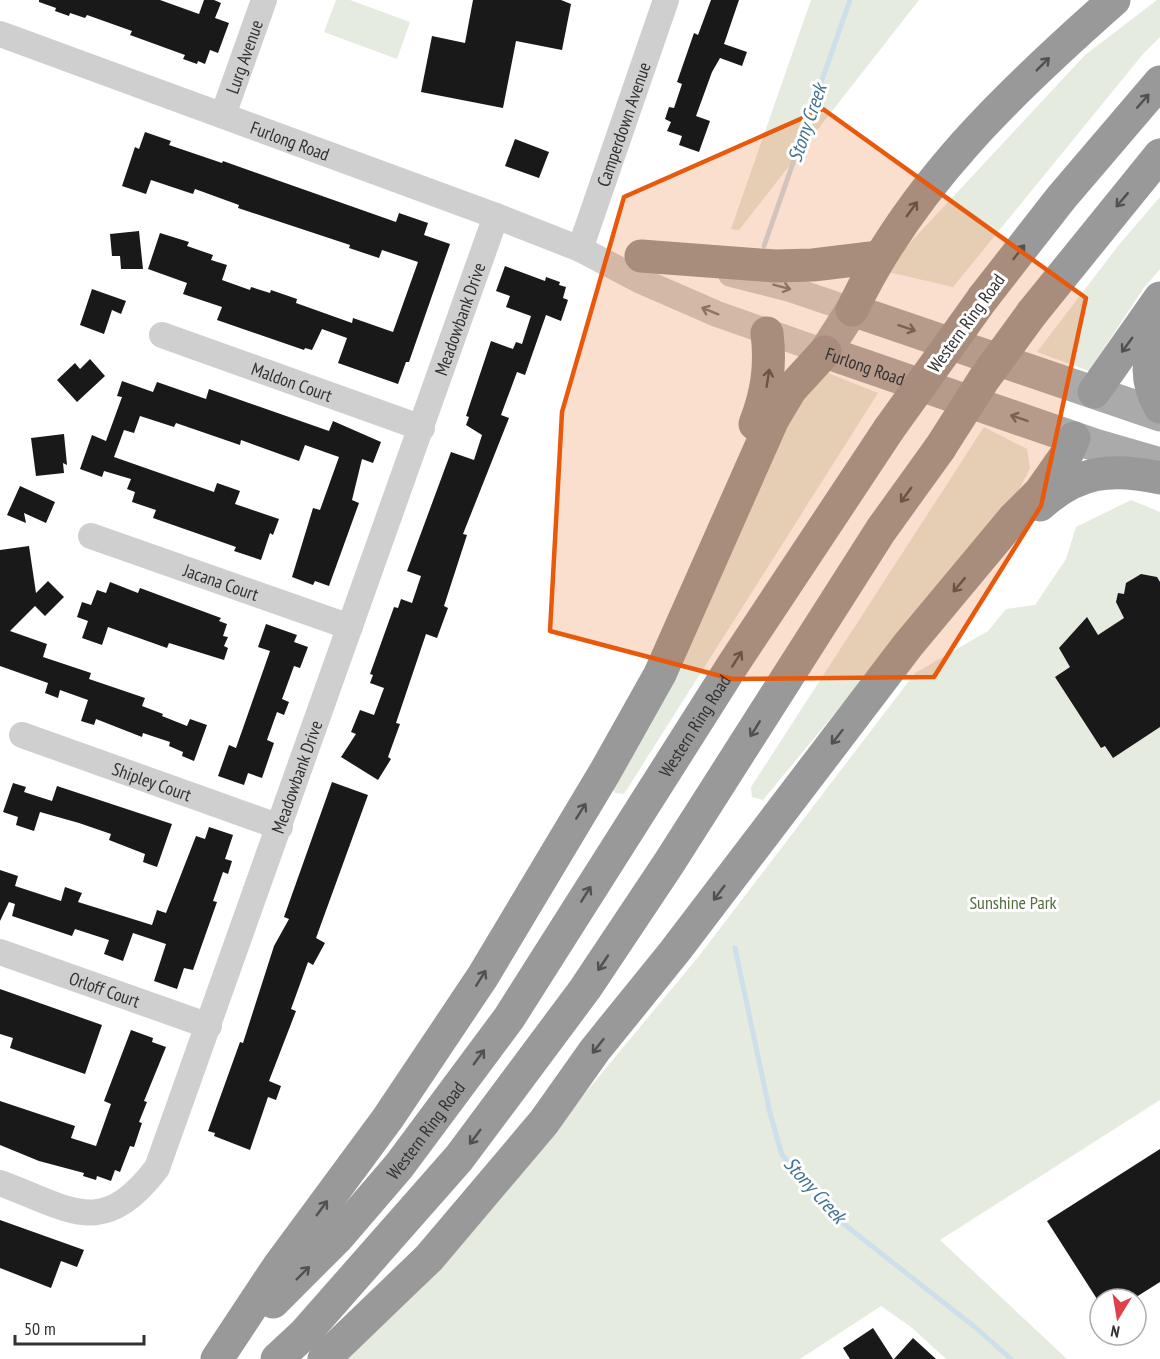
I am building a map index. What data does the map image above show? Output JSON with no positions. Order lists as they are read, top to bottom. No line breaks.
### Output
{"streets":{"highway":["Western Ring Road"],"main road":["Furlong Road"],"street":["Lurg Avenue","Camperdown Avenue","Meadowbank Drive","Maldon Court","Jacana Court","Shipley Court","Orloff Court"]},"crossings":[["Lurg Avenue","Furlong Road"],["Camperdown Avenue","Furlong Road"],["Furlong Road","Meadowbank Drive"],["Meadowbank Drive","Maldon Court"],["Meadowbank Drive","Jacana Court"],["Meadowbank Drive","Shipley Court"],["Meadowbank Drive","Orloff Court"]],"water":["Stony Creek"],"parks":["Sunshine Park"],"scale_bar":"50 m","north":"bottom"}
